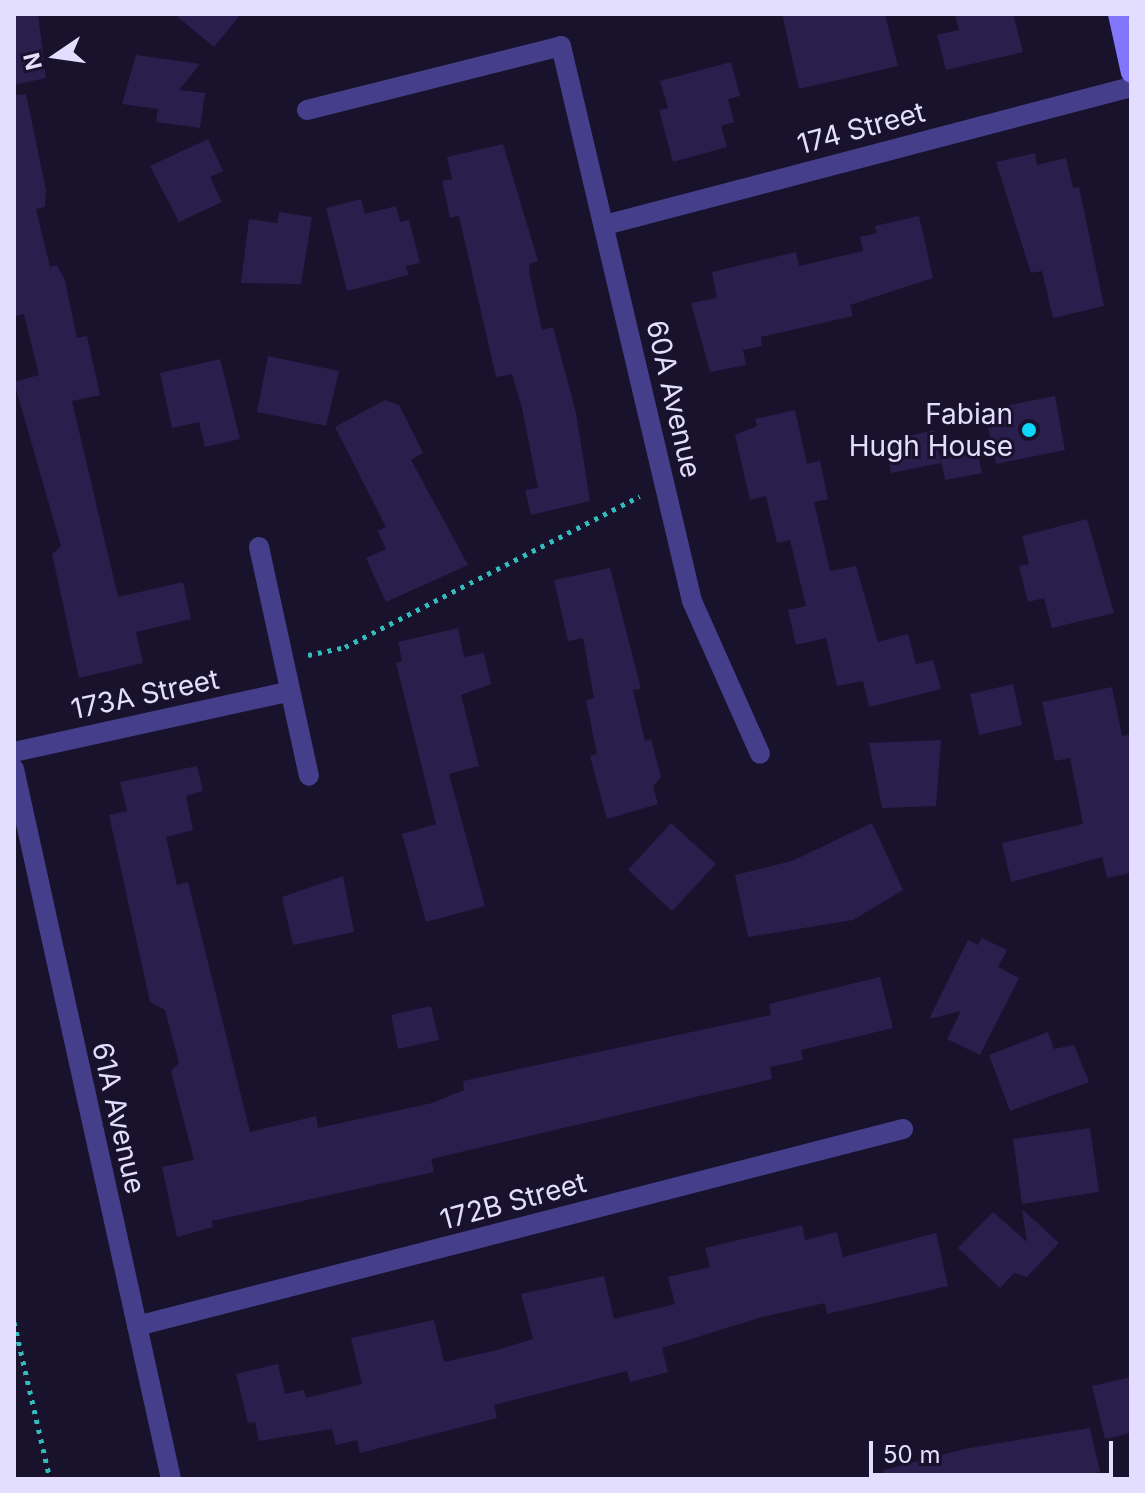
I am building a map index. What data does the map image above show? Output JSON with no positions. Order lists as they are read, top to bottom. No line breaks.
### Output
{"streets":{"street":["174 Street","60A Avenue","173A Street","61A Avenue","172B Street"]},"crossings":[["174 Street","60A Avenue"],["61A Avenue","172B Street"]],"places":["Fabian Hugh House"],"scale_bar":"50 m","north":"left"}
